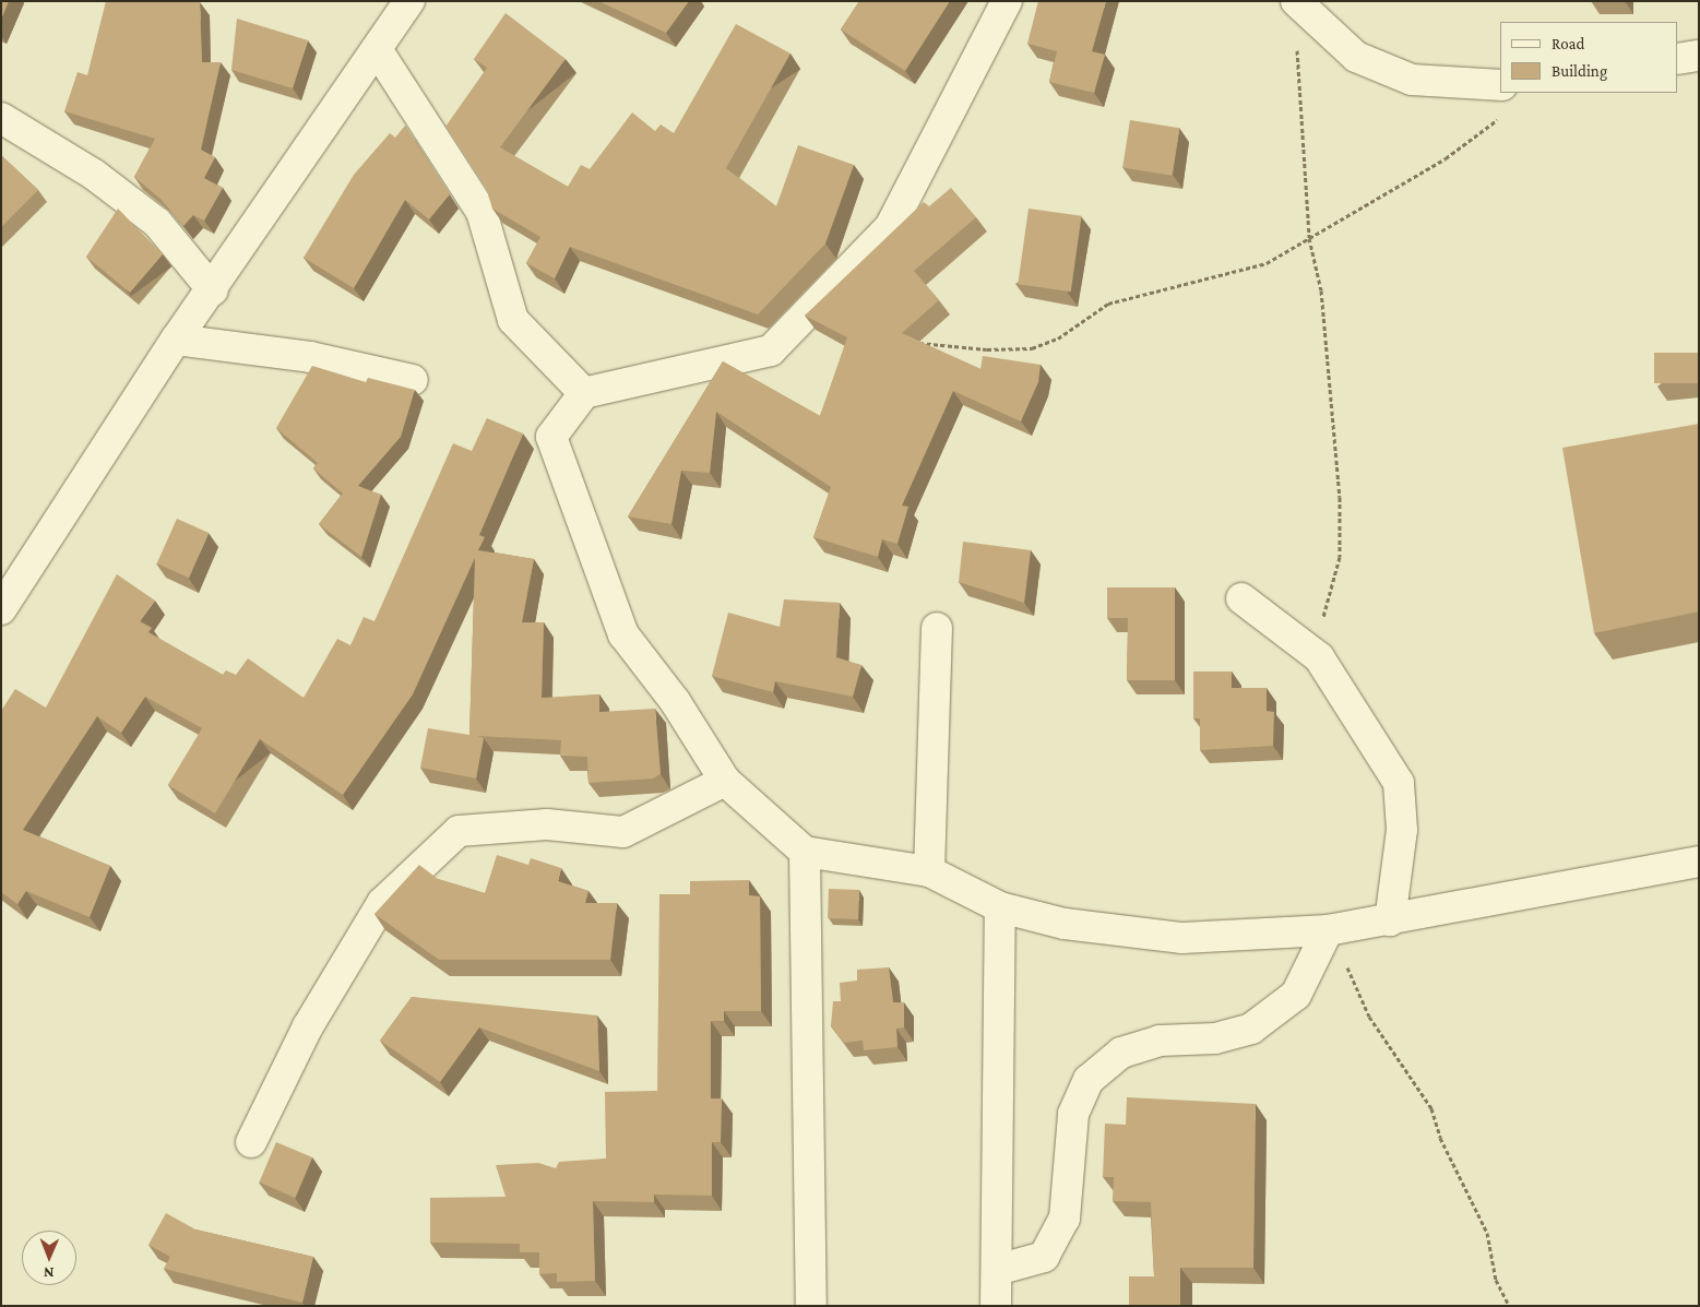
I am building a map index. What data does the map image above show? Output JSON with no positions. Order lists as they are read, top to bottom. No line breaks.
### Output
{"legend":["Road","Building"],"north":"bottom"}
